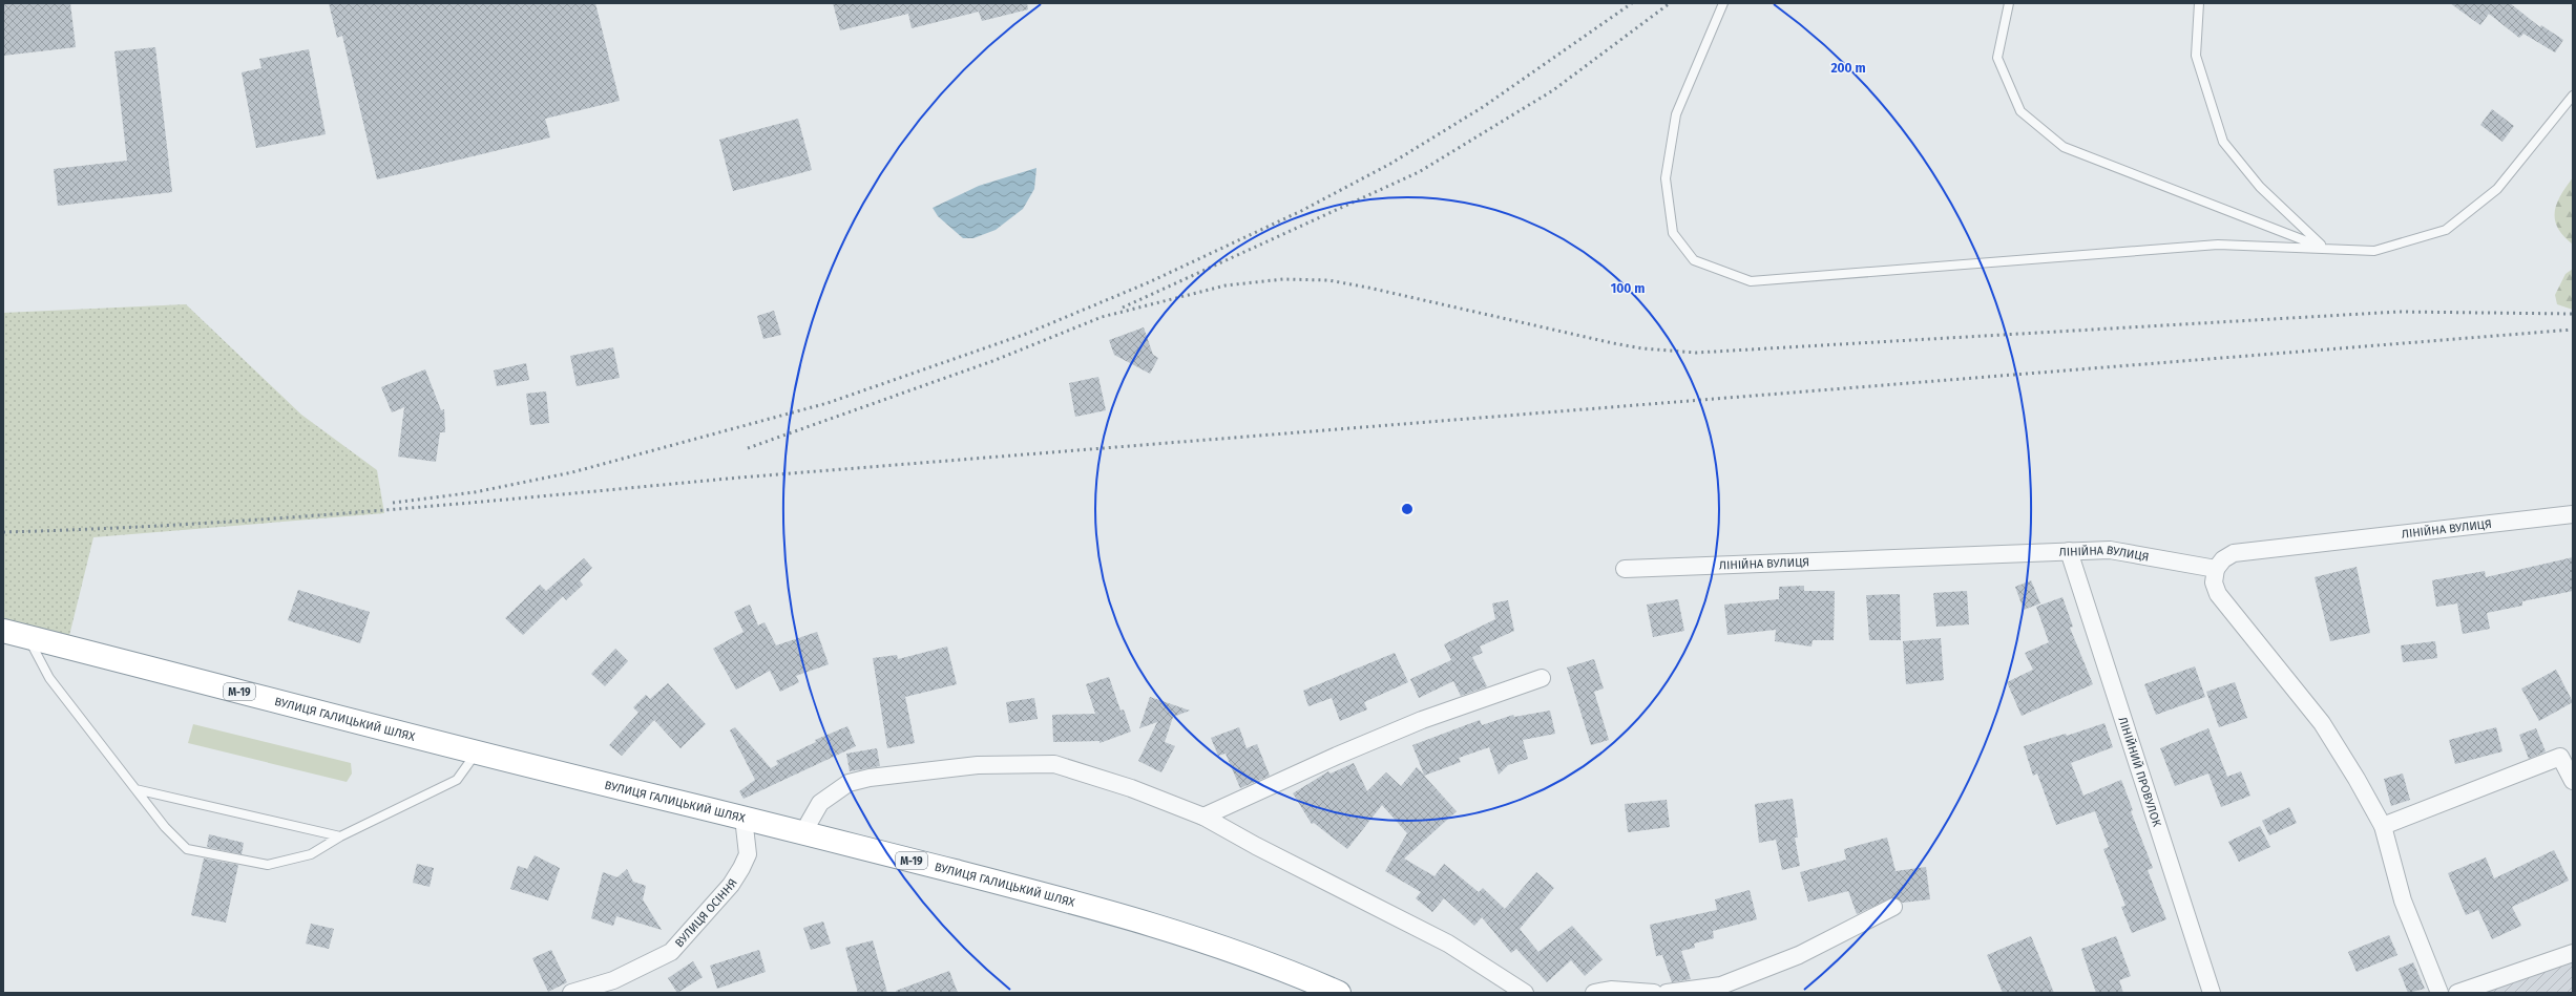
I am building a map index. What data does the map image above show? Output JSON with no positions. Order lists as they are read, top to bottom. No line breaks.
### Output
{"streets":{"highway":["М-19","ВУЛИЦЯ ГАЛИЦЬКИЙ ШЛЯХ"],"street":["ЛІНІЙНА ВУЛИЦЯ","ЛІНІЙНИЙ ПРОВУЛОК","ВУЛИЦЯ ОСІННЯ"]},"crossings":[["ЛІНІЙНА ВУЛИЦЯ","ЛІНІЙНИЙ ПРОВУЛОК"],["ВУЛИЦЯ ГАЛИЦЬКИЙ ШЛЯХ","ВУЛИЦЯ ОСІННЯ"]],"rings":["200 m","100 m"]}
